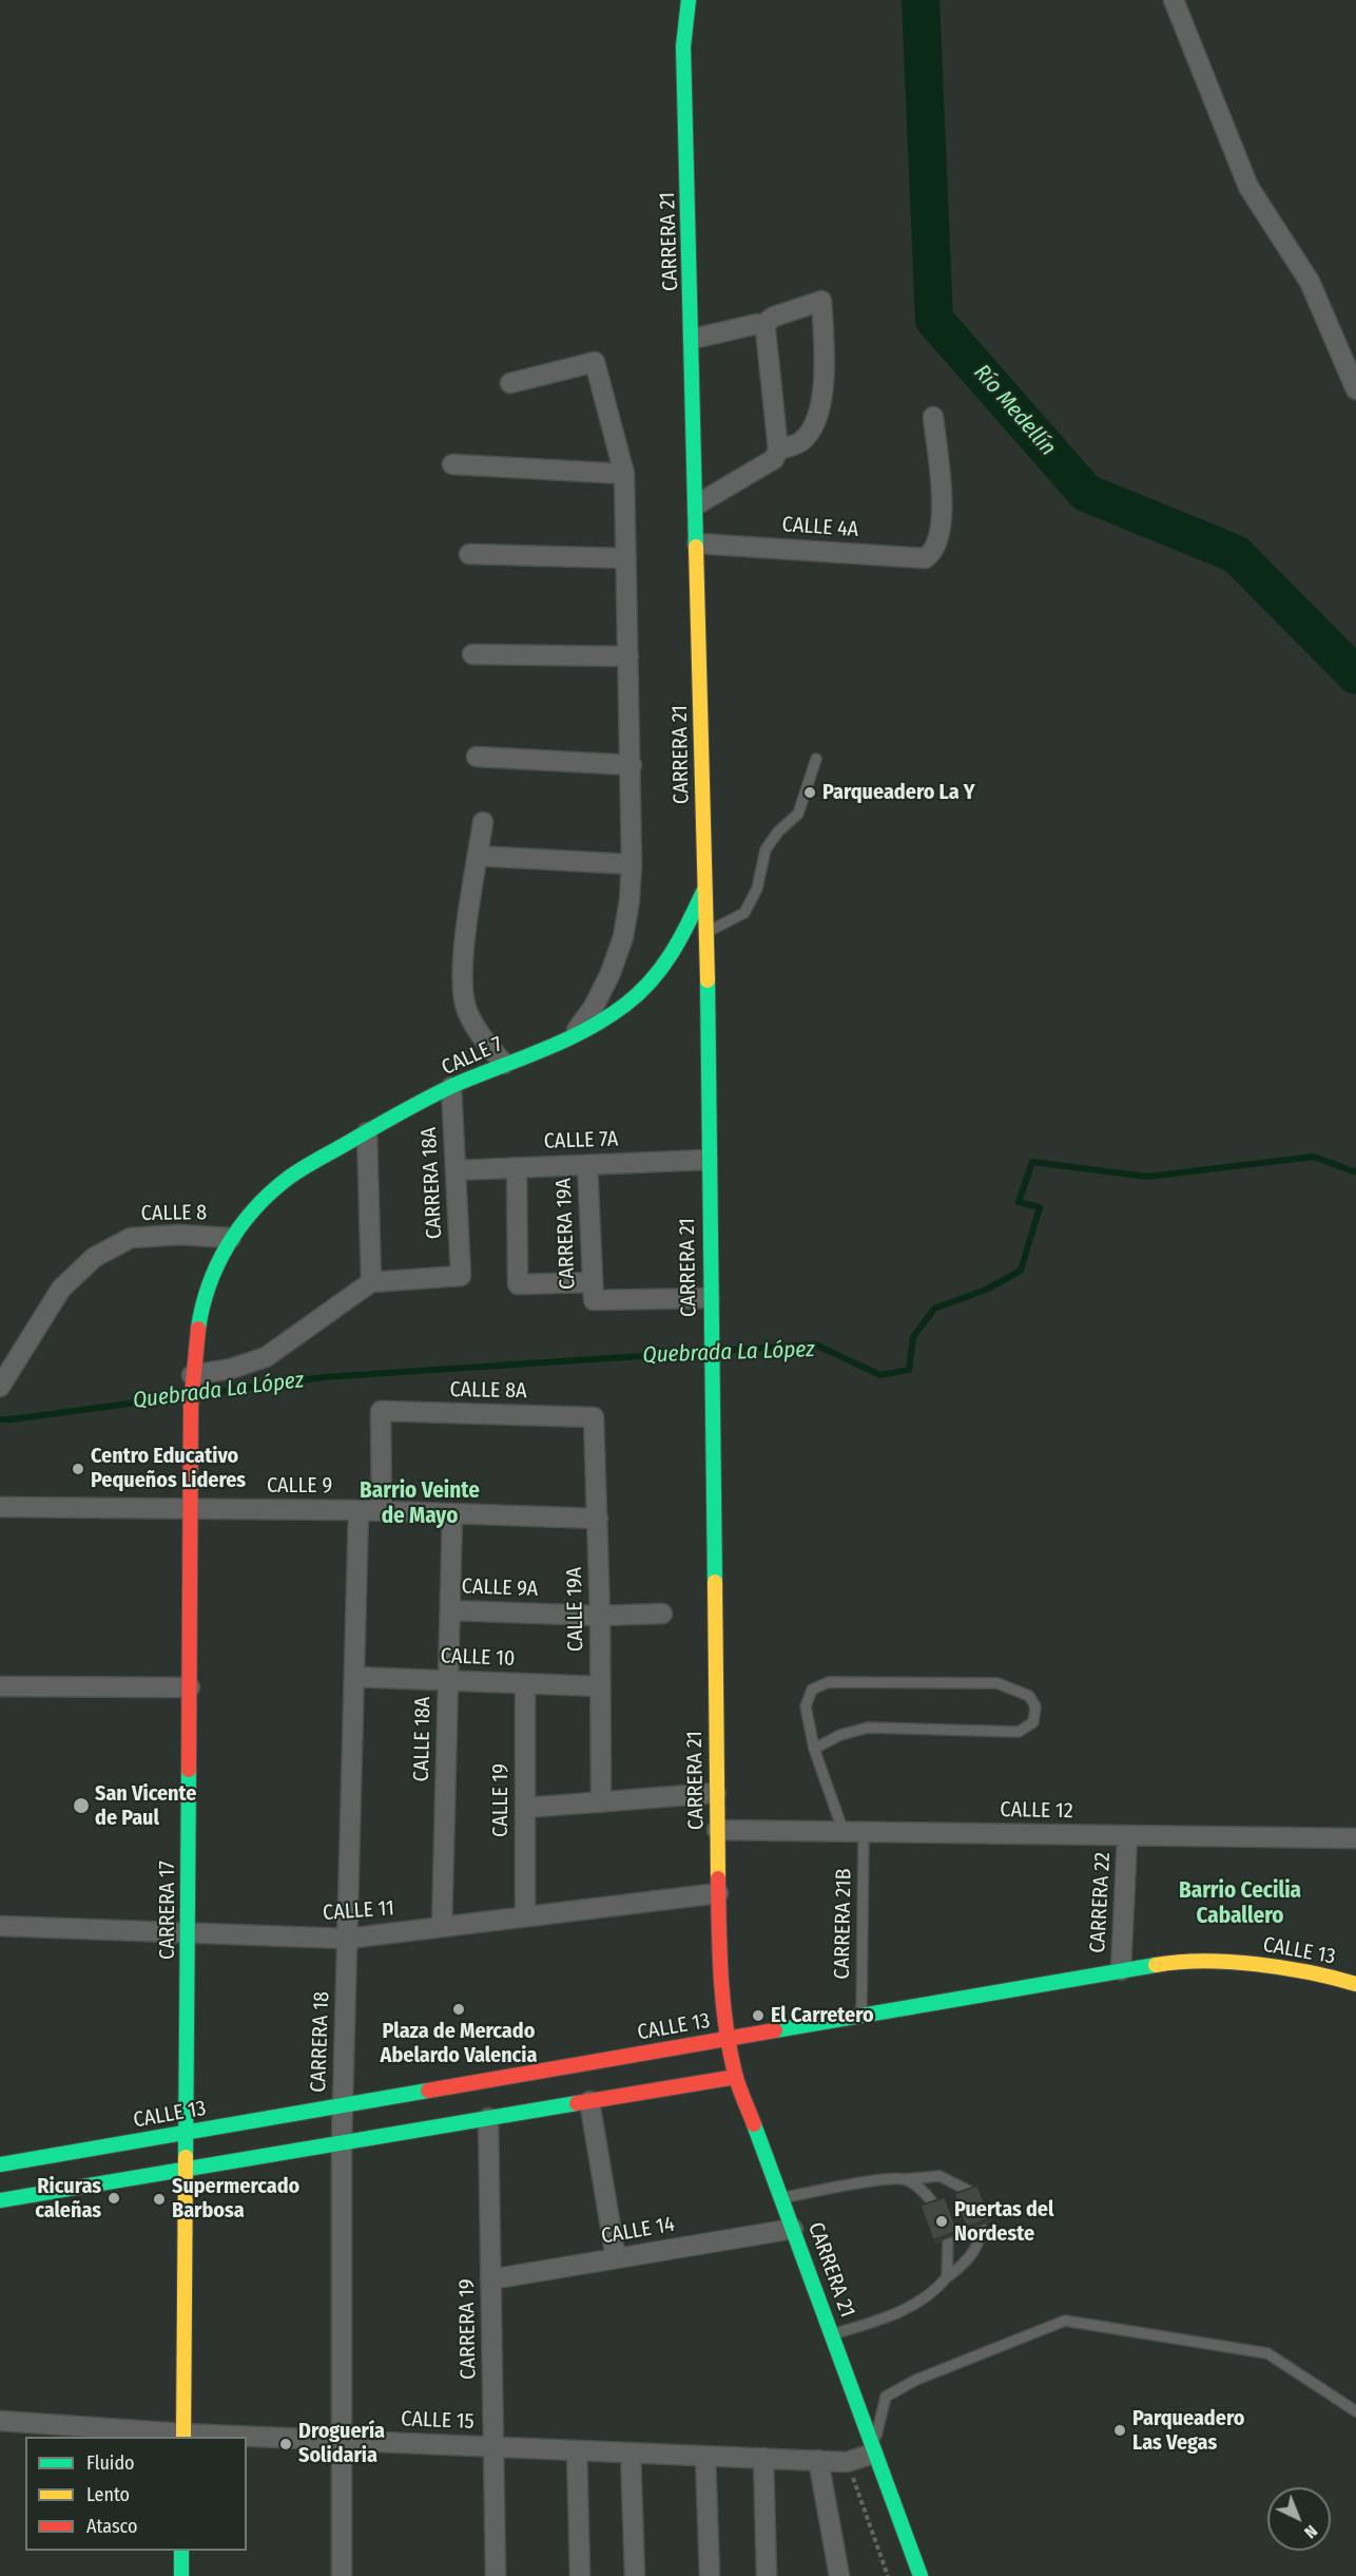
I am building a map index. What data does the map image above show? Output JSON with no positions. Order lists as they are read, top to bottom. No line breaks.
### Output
{"streets":{"street":["CARRERA 21","CALLE 4A","CALLE 7","CALLE 7A","CARRERA 18A","CALLE 8","CARRERA 19A","CALLE 8A","CALLE 9","CALLE 9A","CALLE 19A","CALLE 10","CALLE 18A","CALLE 19","CALLE 12","CARRERA 22","CARRERA 17","CALLE 11","CALLE 13","CARRERA 18","CALLE 14","CARRERA 19","CALLE 15"],"lane":["CARRERA 21B"]},"crossings":[["CARRERA 21","CALLE 4A"],["CARRERA 21","CALLE 7"],["CARRERA 21","CALLE 7A"],["CARRERA 21","CALLE 12"],["CARRERA 21","CALLE 11"],["CARRERA 21","CALLE 13"],["CARRERA 21","CALLE 14"],["CARRERA 21","CALLE 15"],["CALLE 7","CARRERA 18A"],["CALLE 7","CALLE 8"],["CALLE 7","CARRERA 17"],["CALLE 7A","CARRERA 18A"],["CALLE 7A","CARRERA 19A"],["CALLE 8","CARRERA 17"],["CALLE 8A","CALLE 9"],["CALLE 8A","CALLE 19A"],["CALLE 9","CALLE 19A"],["CALLE 9","CALLE 18A"],["CALLE 9","CARRERA 17"],["CALLE 9","CARRERA 18"],["CALLE 9A","CALLE 19A"],["CALLE 9A","CALLE 18A"],["CALLE 19A","CALLE 10"],["CALLE 10","CALLE 18A"],["CALLE 10","CALLE 19"],["CALLE 10","CARRERA 18"],["CALLE 18A","CALLE 11"],["CALLE 19","CALLE 11"],["CALLE 12","CARRERA 22"],["CALLE 12","CARRERA 21B"],["CARRERA 22","CALLE 13"],["CARRERA 17","CALLE 11"],["CARRERA 17","CALLE 13"],["CARRERA 17","CALLE 15"],["CALLE 11","CARRERA 18"],["CARRERA 21B","CALLE 13"],["CALLE 13","CARRERA 18"],["CARRERA 18","CALLE 15"],["CALLE 14","CARRERA 19"],["CARRERA 19","CALLE 15"]],"districts":["Barrio Veinte de Mayo","Barrio Cecilia Caballero"],"water":["Río Medellín","Quebrada La López"],"places":["Parqueadero La Y","Centro Educativo Pequeños Lideres","San Vicente de Paul","Plaza de Mercado Abelardo Valencia","El Carretero","Ricuras caleñas","Supermercado Barbosa","Puertas del Nordeste","Parqueadero Las Vegas","Droguería Solidaria"],"legend":["Fluido","Lento","Atasco"],"north":"bottom right"}
